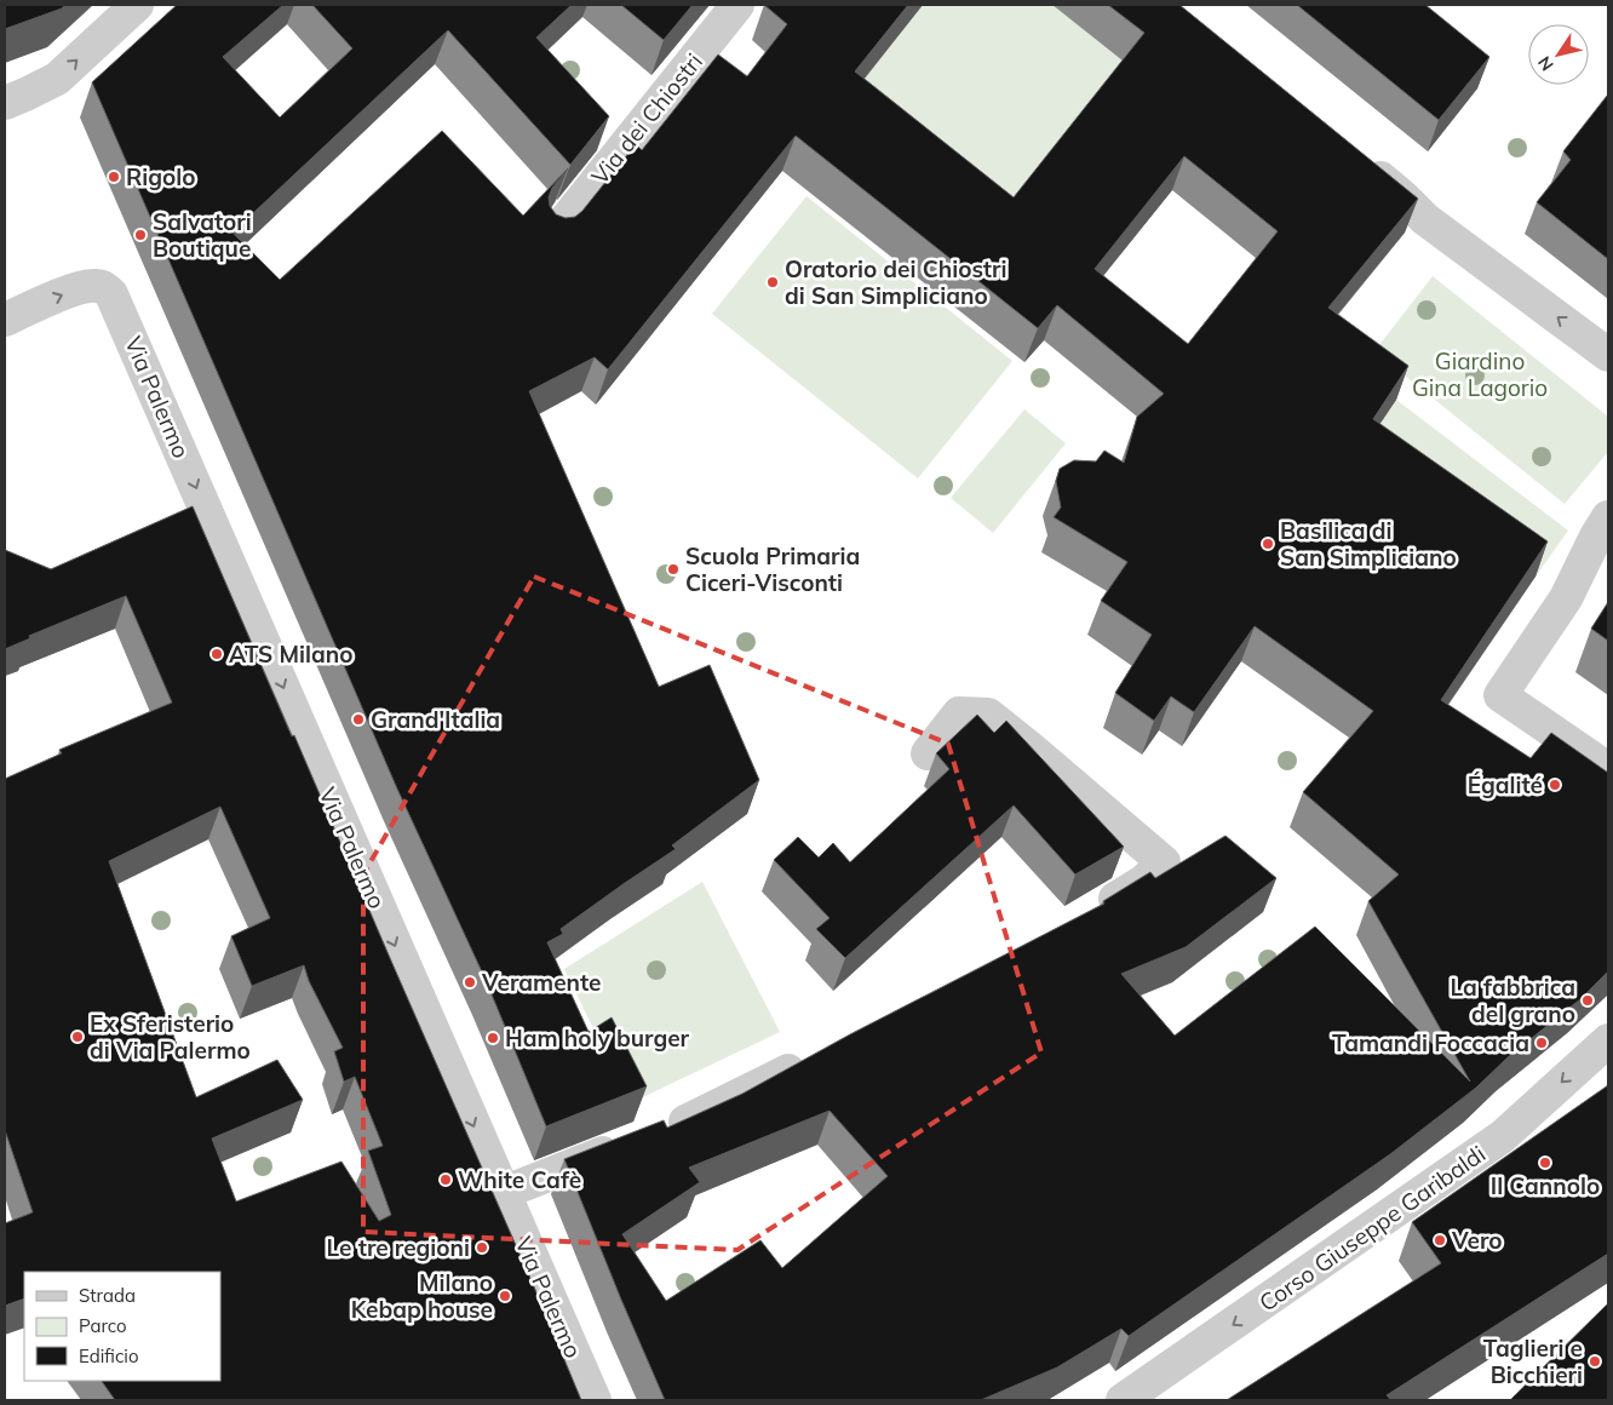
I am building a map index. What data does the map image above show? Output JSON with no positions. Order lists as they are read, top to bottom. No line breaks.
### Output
{"streets":{"street":["Via dei Chiostri","Via Palermo","Corso Giuseppe Garibaldi"]},"one_way":["Via Palermo","Corso Giuseppe Garibaldi"],"parks":["Giardino Gina Lagorio"],"places":["Rigolo","Salvatori Boutique","Oratorio dei Chiostri di San Simpliciano","Basilica di San Simpliciano","Scuola Primaria Ciceri-Visconti","ATS Milano","Grand'Italia","Égalité","Veramente","La fabbrica del grano","Ex Sferisterio di Via Palermo","Ham holy burger","Tamandi Foccacia","Il Cannolo","White Cafè","Vero","Le tre regioni","Milano Kebap house","Taglieri e Bicchieri"],"legend":["Strada","Parco","Edificio"],"north":"bottom left"}
